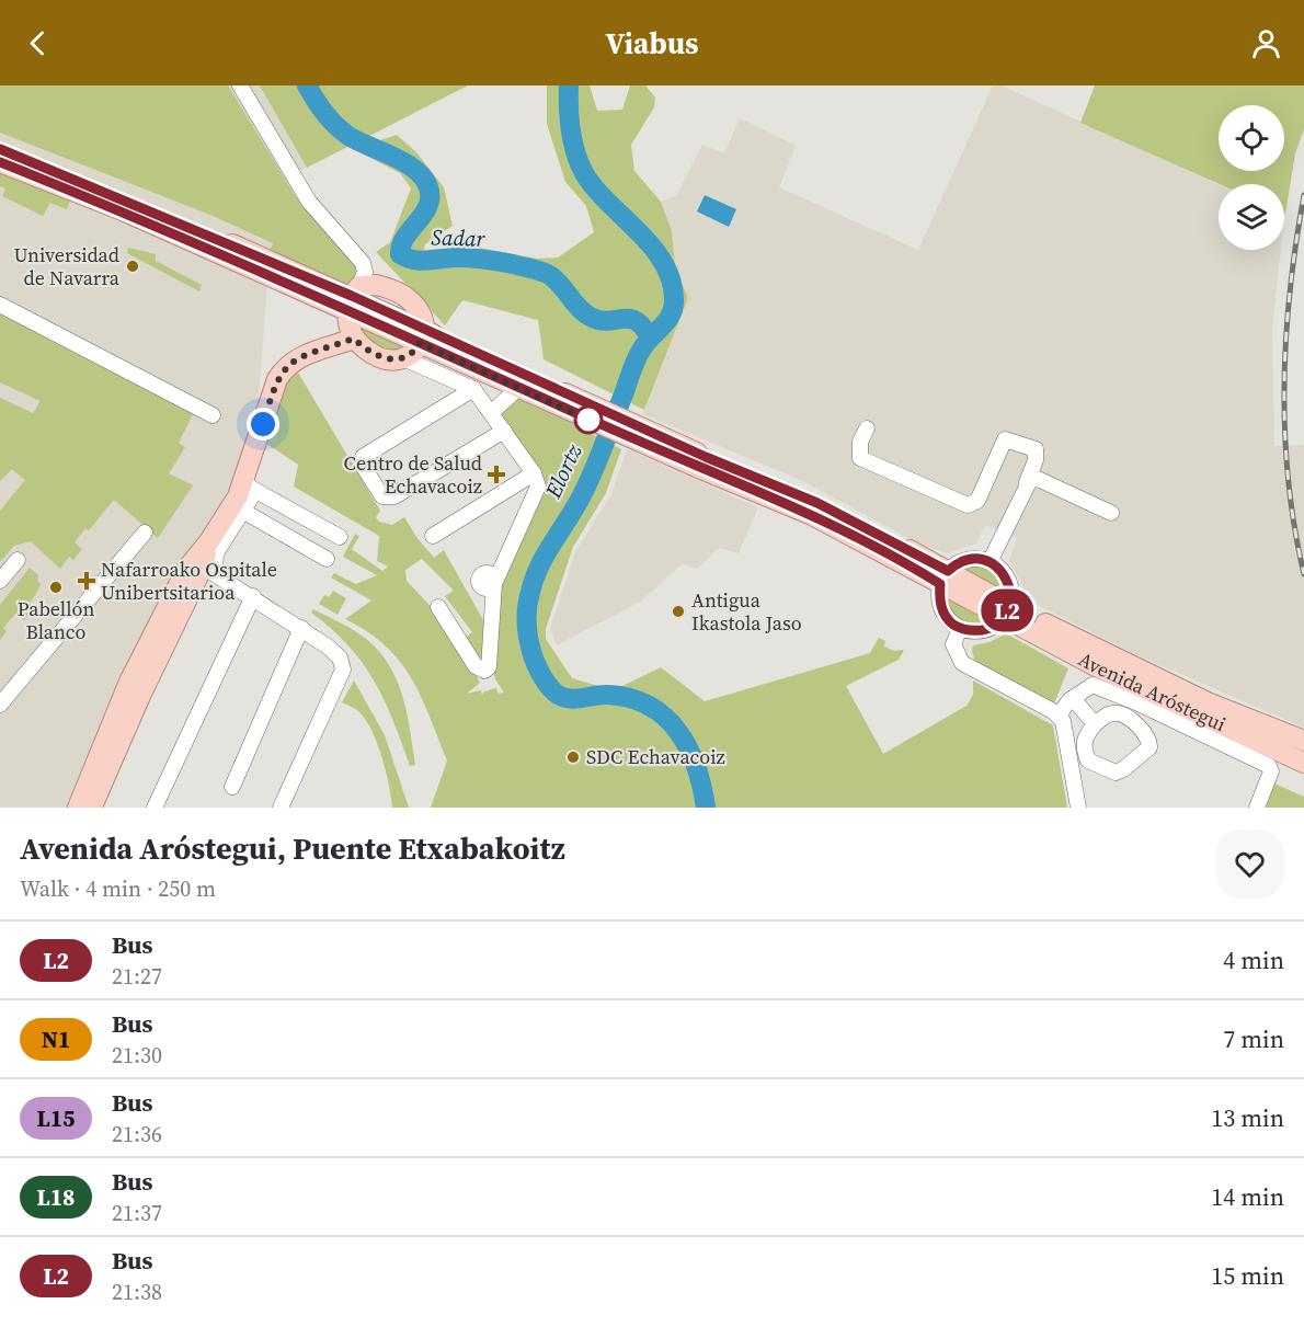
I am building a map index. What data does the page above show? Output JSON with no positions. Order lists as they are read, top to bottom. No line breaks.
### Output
{"streets":{"main road":["Avenida Aróstegui"]},"water":["Sadar","Elortz"],"places":{"other":["Universidad de Navarra","Pabellón Blanco","Antigua Ikastola Jaso","SDC Echavacoiz"],"health":["Centro de Salud Echavacoiz","Nafarroako Ospitale Unibertsitarioa"]},"lines":["bus line L2"],"page":{"header":"Viabus","on_map":"L2","heading":["Avenida Aróstegui, Puente Etxabakoitz","Walk · 4 min · 250 m"],"list":[{"mark":"L2","name":"Bus","note":"21:27","value":"4 min"},{"mark":"N1","name":"Bus","note":"21:30","value":"7 min"},{"mark":"L15","name":"Bus","note":"21:36","value":"13 min"},{"mark":"L18","name":"Bus","note":"21:37","value":"14 min"},{"mark":"L2","name":"Bus","note":"21:38","value":"15 min"}]}}
